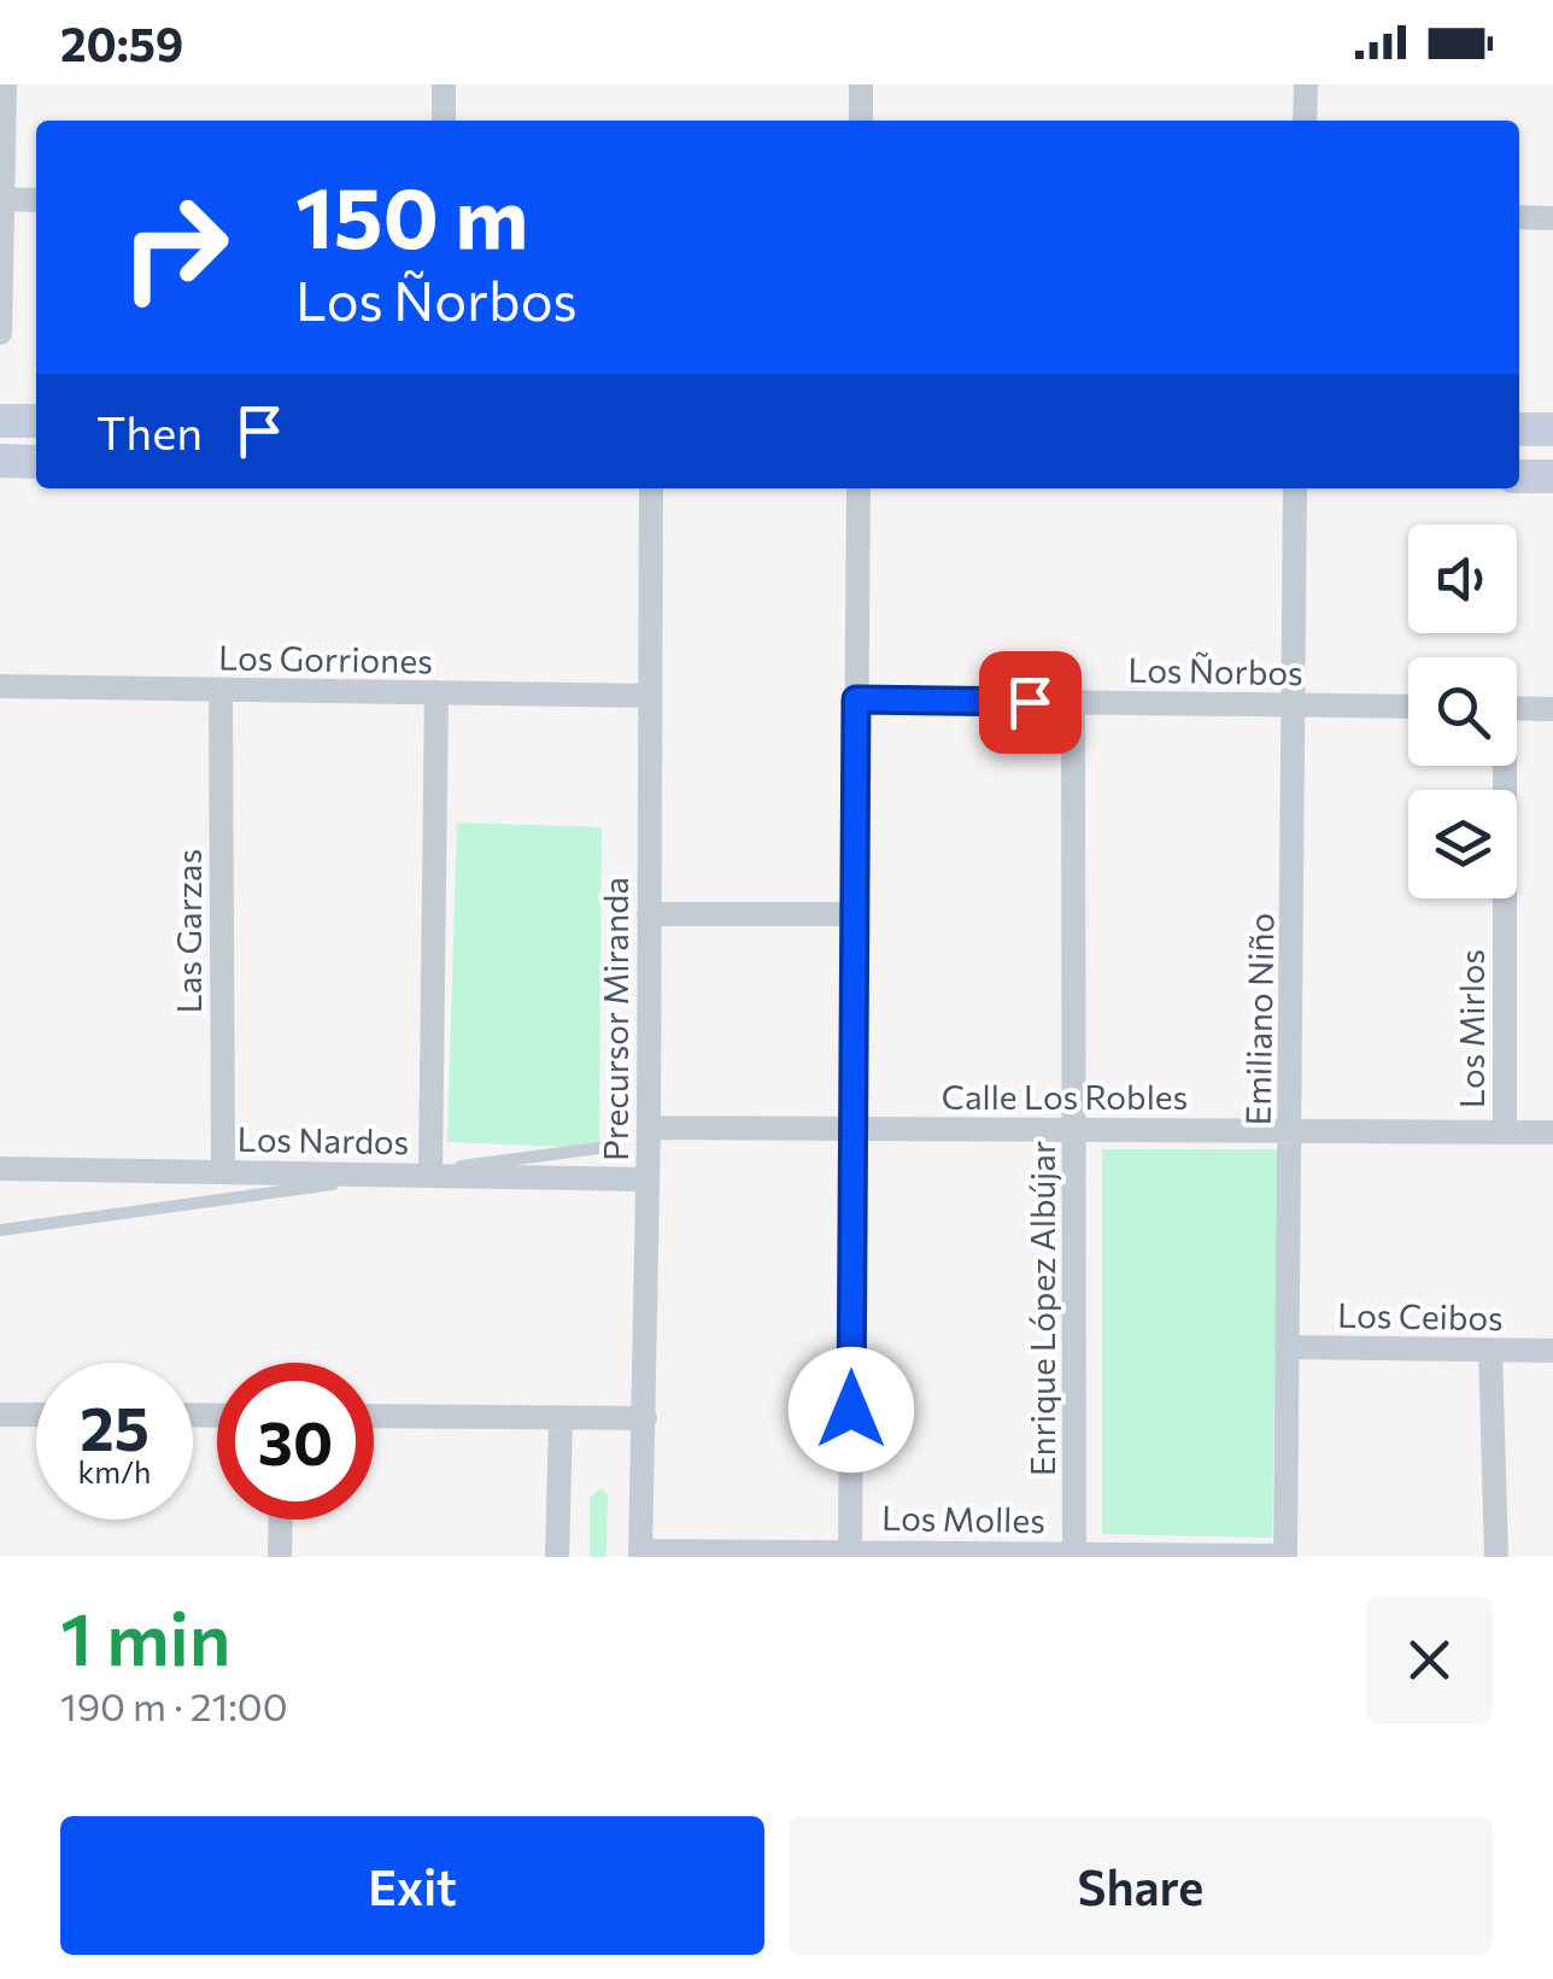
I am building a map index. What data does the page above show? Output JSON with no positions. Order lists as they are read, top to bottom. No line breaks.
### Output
{"streets":{"street":["Los Gorriones","Los Ñorbos","Las Garzas","Precursor Miranda","Emiliano Niño","Los Mirlos","Calle Los Robles","Los Nardos","Enrique López Albújar","Los Ceibos","Los Molles"]},"crossings":[["Los Gorriones","Las Garzas"],["Los Gorriones","Precursor Miranda"],["Los Ñorbos","Emiliano Niño"],["Los Ñorbos","Enrique López Albújar"],["Las Garzas","Los Nardos"],["Precursor Miranda","Calle Los Robles"],["Precursor Miranda","Los Nardos"],["Precursor Miranda","Los Molles"],["Emiliano Niño","Calle Los Robles"],["Emiliano Niño","Los Ceibos"],["Emiliano Niño","Los Molles"],["Los Mirlos","Calle Los Robles"],["Calle Los Robles","Enrique López Albújar"],["Enrique López Albújar","Los Molles"]],"page":{"status":"20:59","turn":["150 m","Los Ñorbos"],"then":"Then","speed":"25 km/h","limit":"30","heading":["1 min","190 m · 21:00"],"buttons":["Exit","Share"]}}
